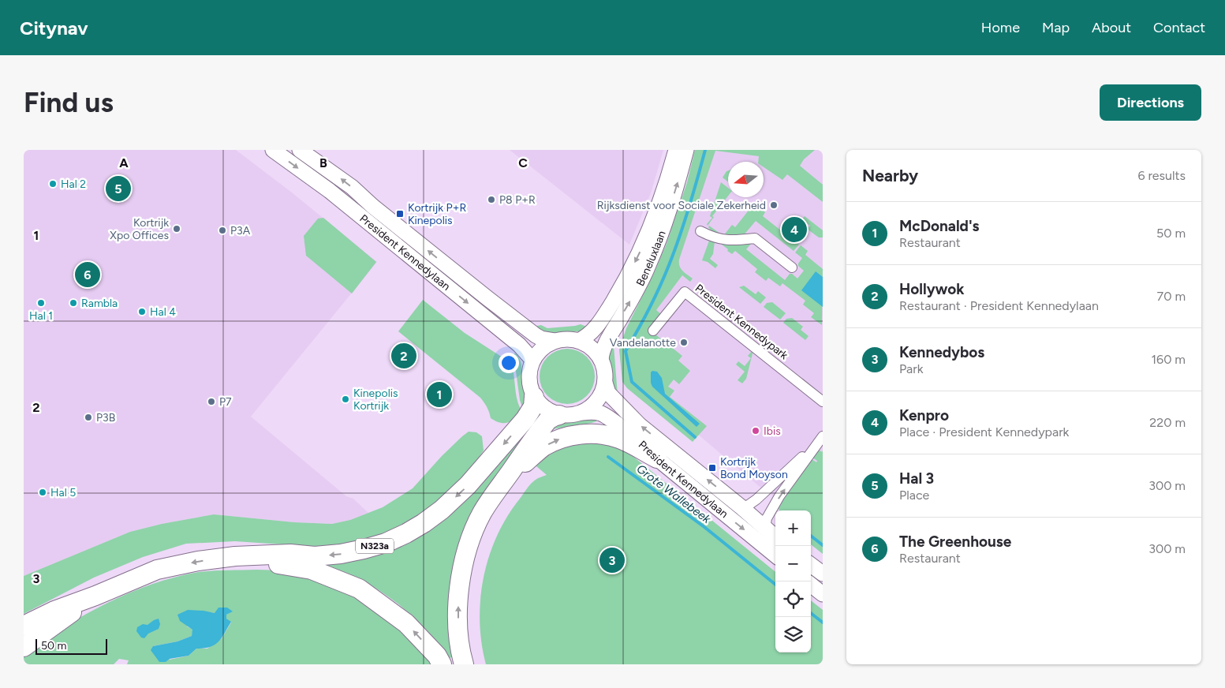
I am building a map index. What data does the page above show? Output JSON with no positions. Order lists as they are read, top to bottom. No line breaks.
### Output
{"streets":{"highway":["N323a"],"main road":["President Kennedylaan","Beneluxlaan"],"street":["President Kennedypark"]},"crossings":[["President Kennedylaan","Beneluxlaan"],["President Kennedylaan","N323a"],["Beneluxlaan","N323a"]],"water":["Grote Wallebeek"],"places":{"other":["Hal 2","P8 P+R","Rijksdienst voor Sociale Zekerheid","Kortrijk Xpo Offices","P3A","Hal 1","Rambla","Hal 4","Vandelanotte","Kinepolis Kortrijk","P7","P3B","Ibis","Hal 5"],"transit":["Kortrijk P+R Kinepolis","Kortrijk Bond Moyson"]},"scale_bar":"50 m","north":"left","page":{"header":"Citynav","nav":["Home","Map","About","Contact"],"buttons":"Directions","title":"Find us","heading":["Nearby","6 results"],"pins":["5","4","6","2","1","3"],"list":[{"mark":"1","name":"McDonald's","note":"Restaurant","value":"50 m"},{"mark":"2","name":"Hollywok","note":"Restaurant · President Kennedylaan","value":"70 m"},{"mark":"3","name":"Kennedybos","note":"Park","value":"160 m"},{"mark":"4","name":"Kenpro","note":"Place · President Kennedypark","value":"220 m"},{"mark":"5","name":"Hal 3","note":"Place","value":"300 m"},{"mark":"6","name":"The Greenhouse","note":"Restaurant","value":"300 m"}],"map_buttons":["+","−"],"scale":"50 m"},"grid":{"columns":["A","B","C"],"rows":["1","2","3"]}}
